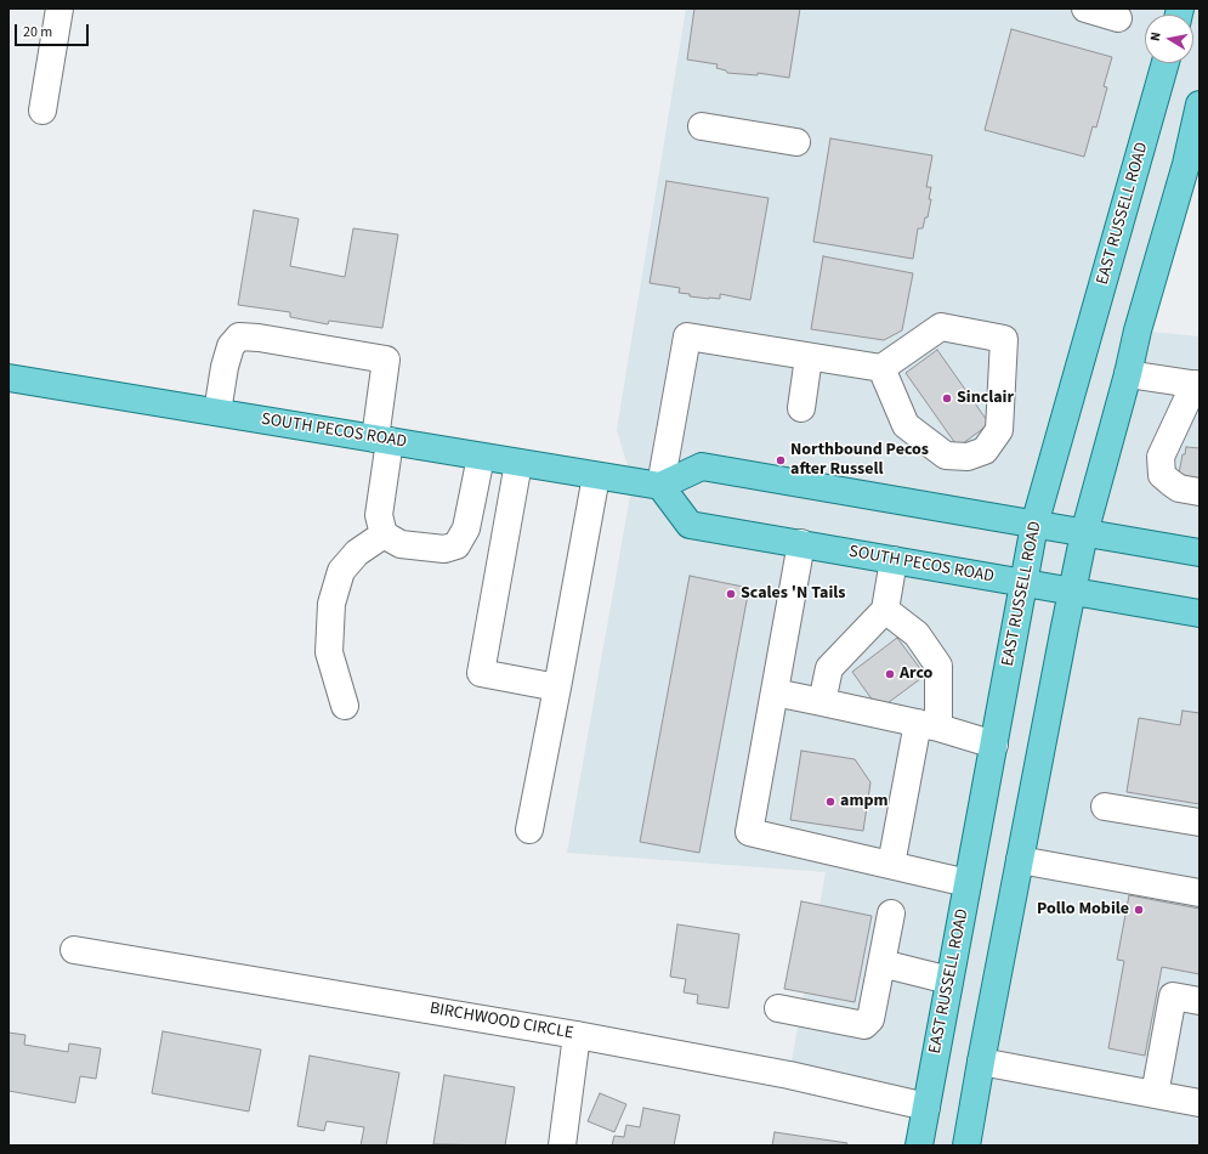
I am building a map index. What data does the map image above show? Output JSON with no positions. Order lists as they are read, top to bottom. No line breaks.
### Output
{"streets":{"main road":["EAST RUSSELL ROAD","SOUTH PECOS ROAD"],"street":["BIRCHWOOD CIRCLE"]},"crossings":[["EAST RUSSELL ROAD","SOUTH PECOS ROAD"],["EAST RUSSELL ROAD","BIRCHWOOD CIRCLE"]],"places":["Sinclair","Northbound Pecos after Russell","Scales 'N Tails","Arco","ampm","Pollo Mobile"],"scale_bar":"20 m","north":"left"}
